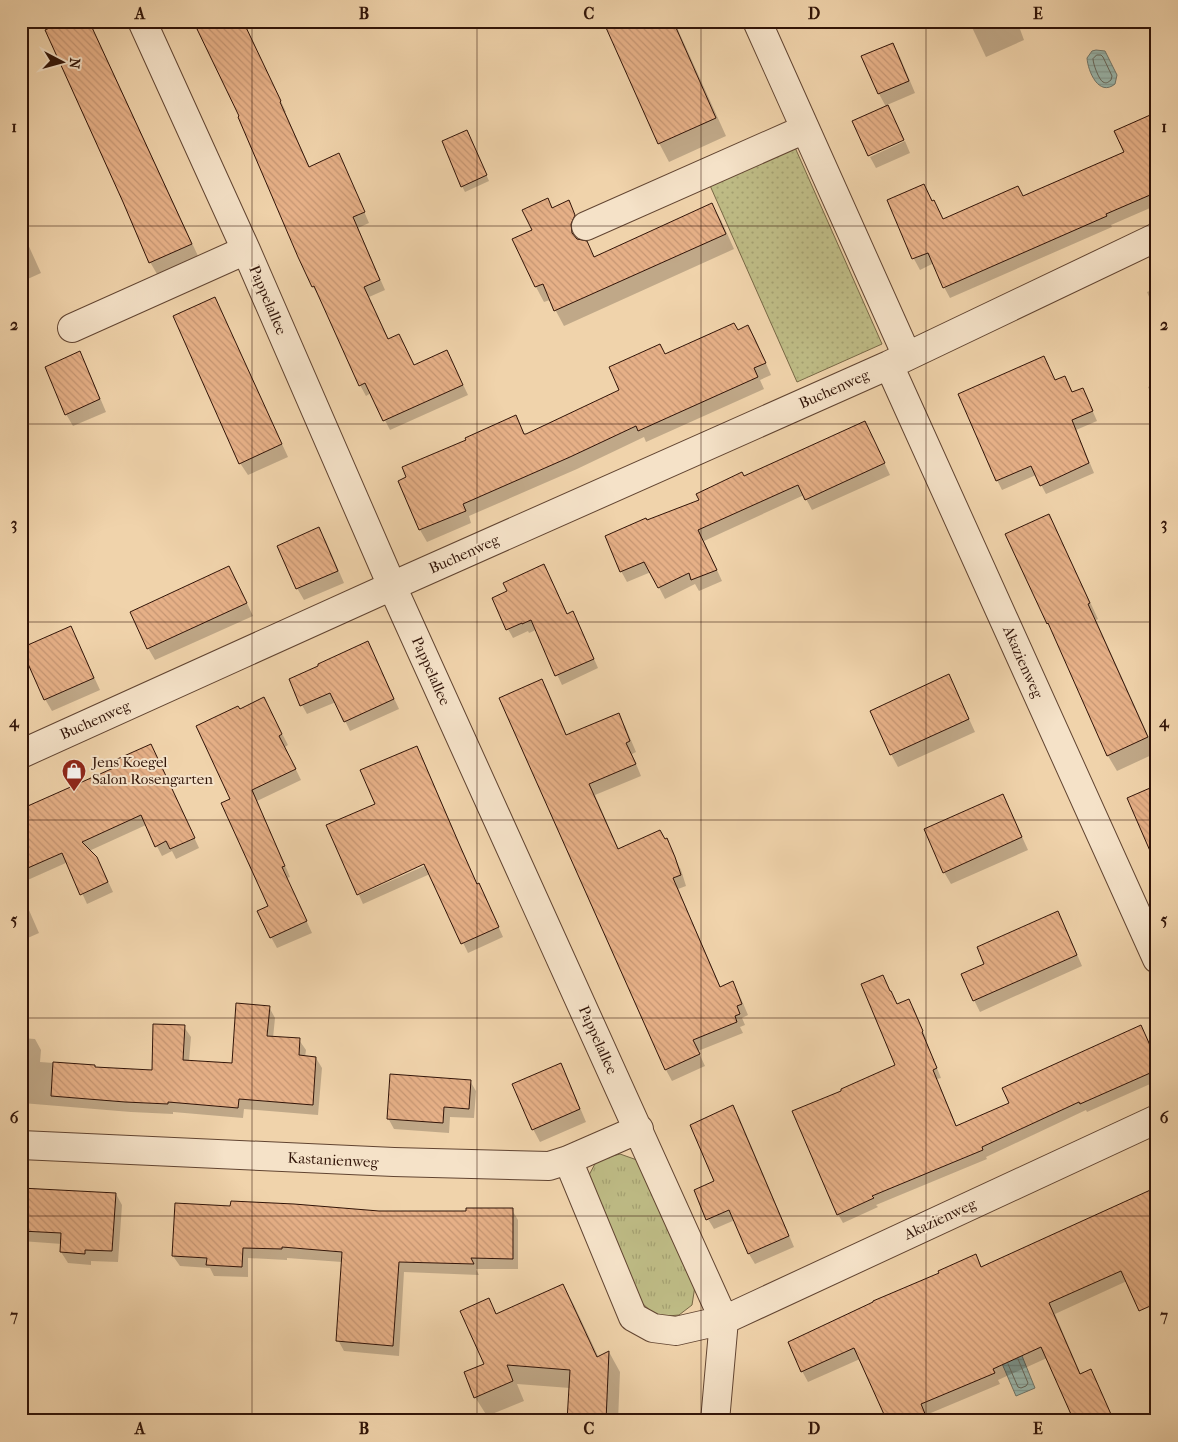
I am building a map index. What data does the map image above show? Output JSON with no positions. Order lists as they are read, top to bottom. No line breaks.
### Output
{"streets":{"street":["Pappelallee","Buchenweg","Akazienweg","Kastanienweg"]},"crossings":[["Pappelallee","Buchenweg"],["Pappelallee","Akazienweg"],["Pappelallee","Kastanienweg"],["Buchenweg","Akazienweg"]],"places":{"shop":["Jens Koegel Salon Rosengarten"]},"north":"right","grid":{"columns":["A","B","C","D","E"],"rows":["1","2","3","4","5","6","7"]}}
